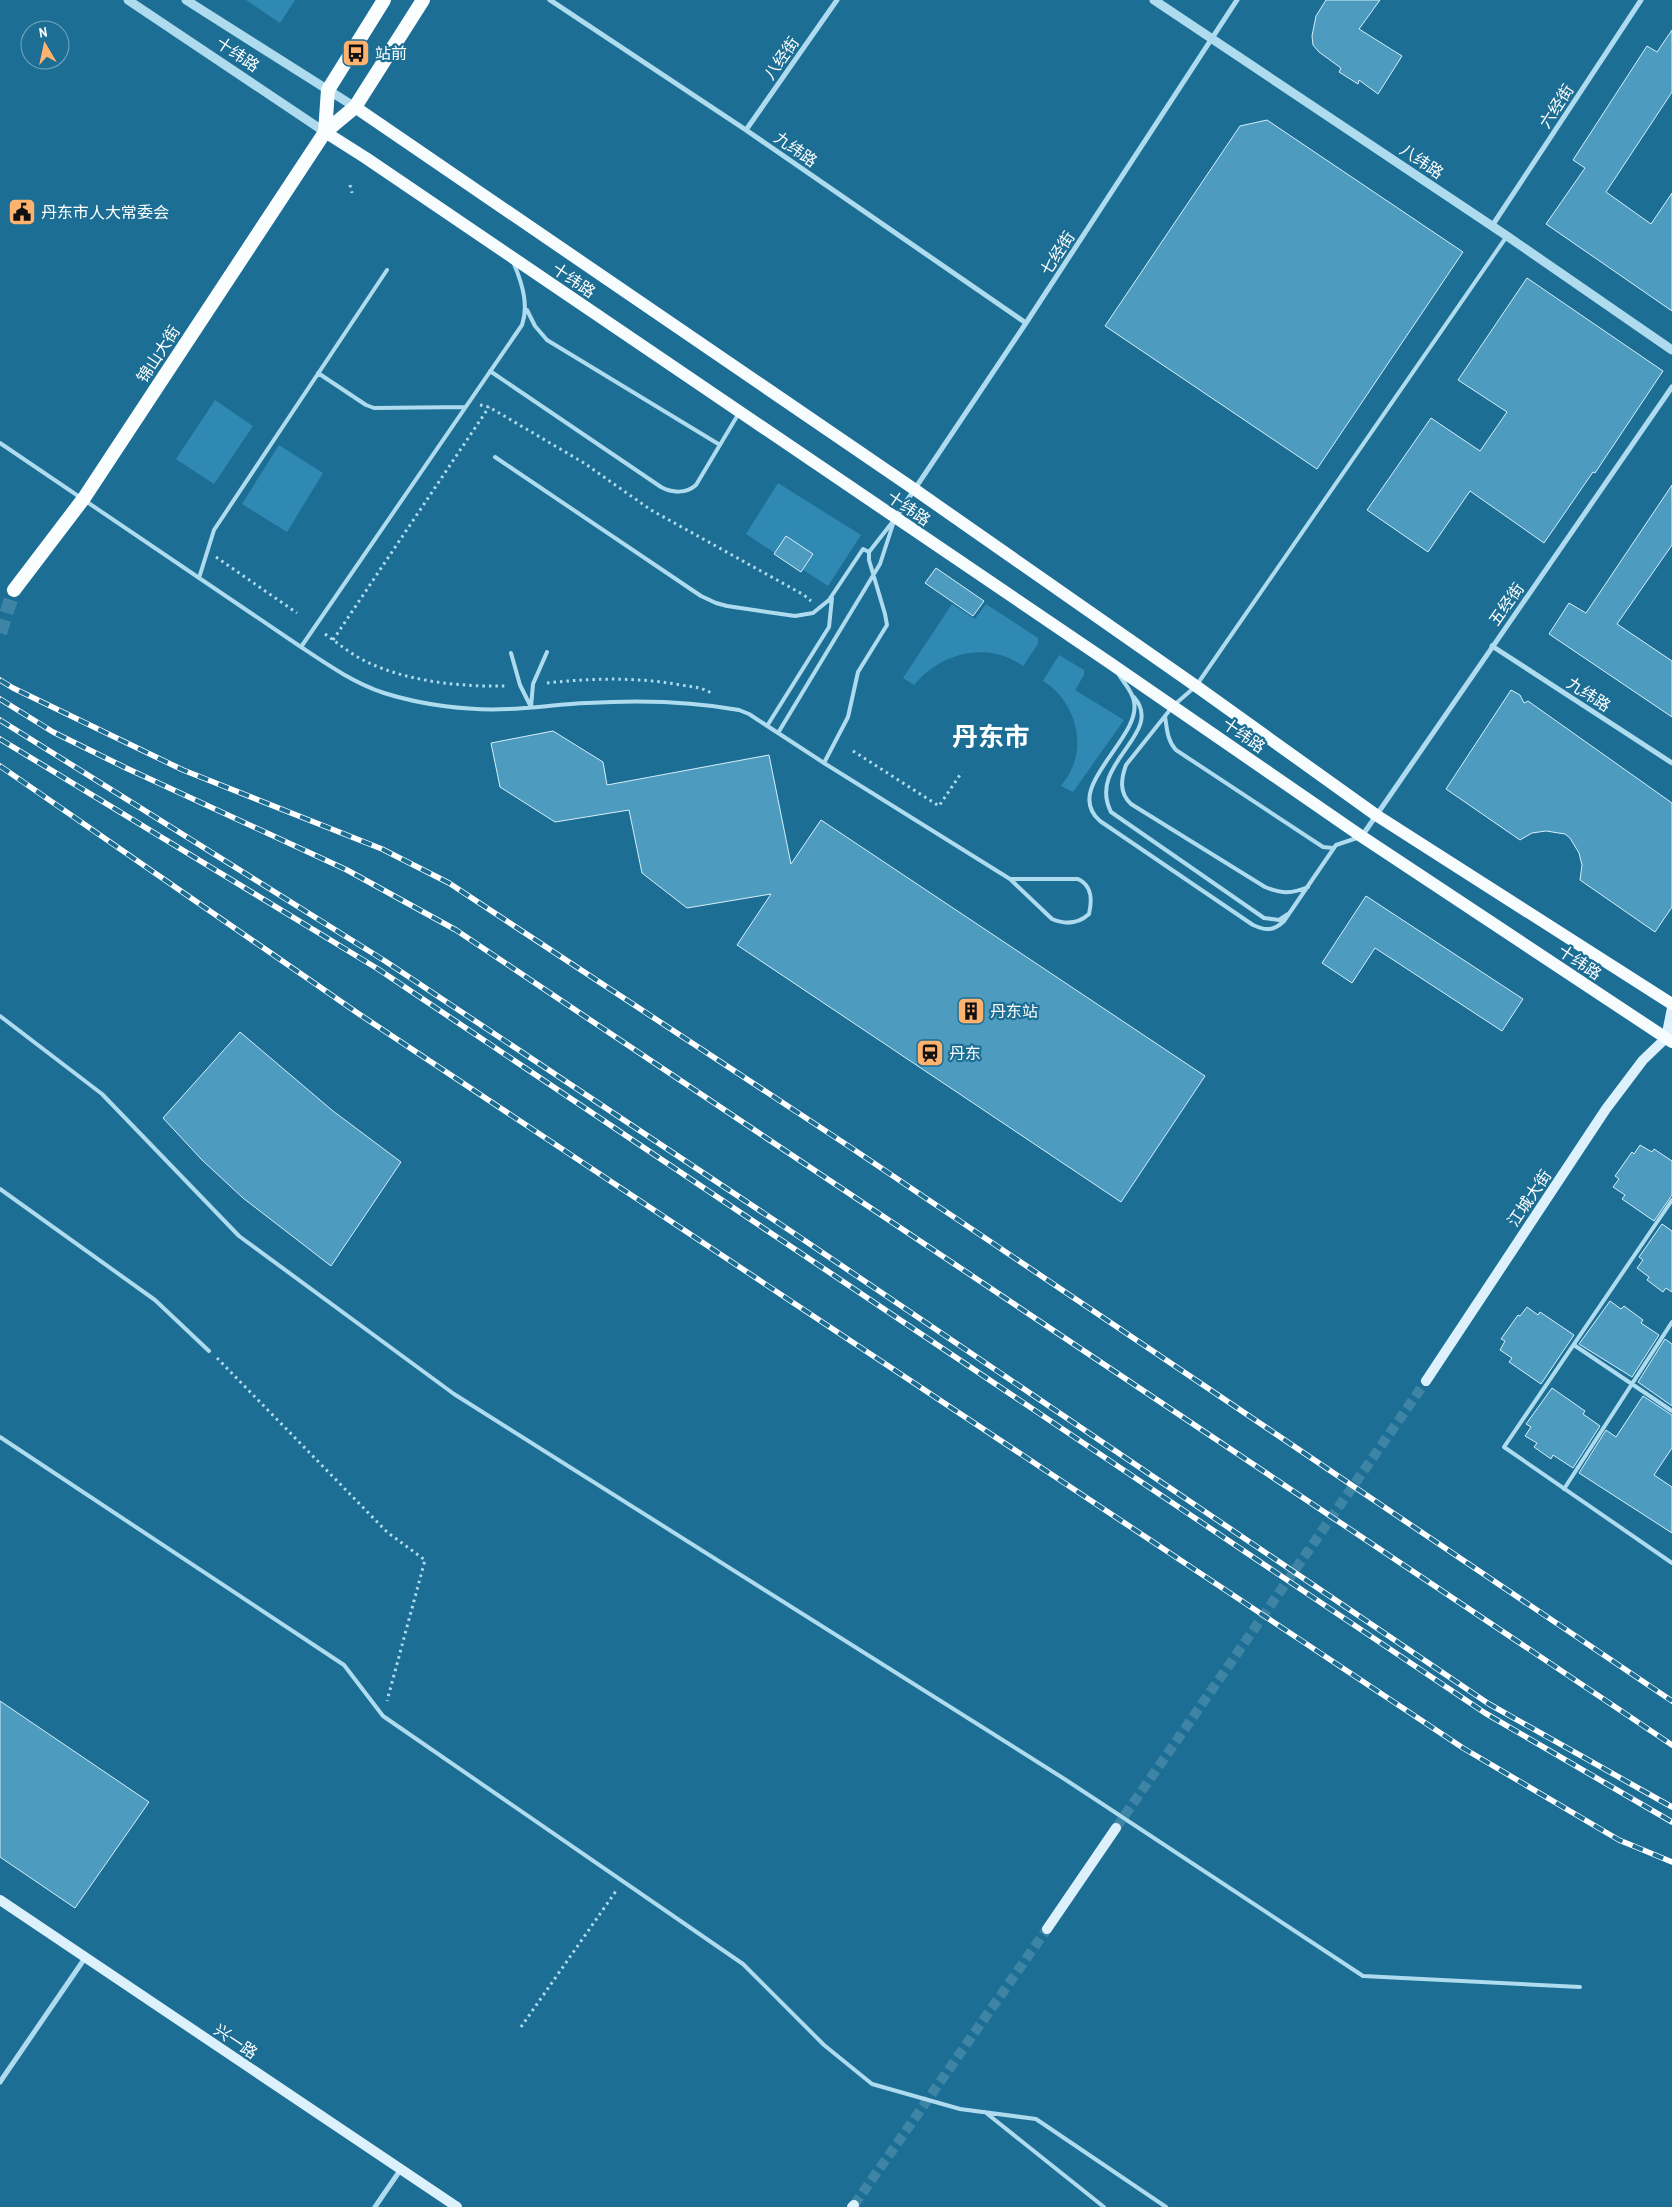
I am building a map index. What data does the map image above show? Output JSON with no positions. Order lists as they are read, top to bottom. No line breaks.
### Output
{"streets":{"highway":["锦山大街"],"main road":["十纬路","江城大街","兴一路"],"street":["八经街","六经街","九纬路","八纬路","七经街","五经街"]},"crossings":[["十纬路","七经街"],["十纬路","锦山大街"],["十纬路","五经街"],["十纬路","江城大街"],["八经街","九纬路"],["六经街","八纬路"],["九纬路","七经街"],["九纬路","五经街"],["八纬路","七经街"]],"districts":["丹东市"],"places":{"bus stop":["站前"],"public building":["丹东市人大常委会"],"building":["丹东站"],"station":["丹东"]},"north":"top"}
